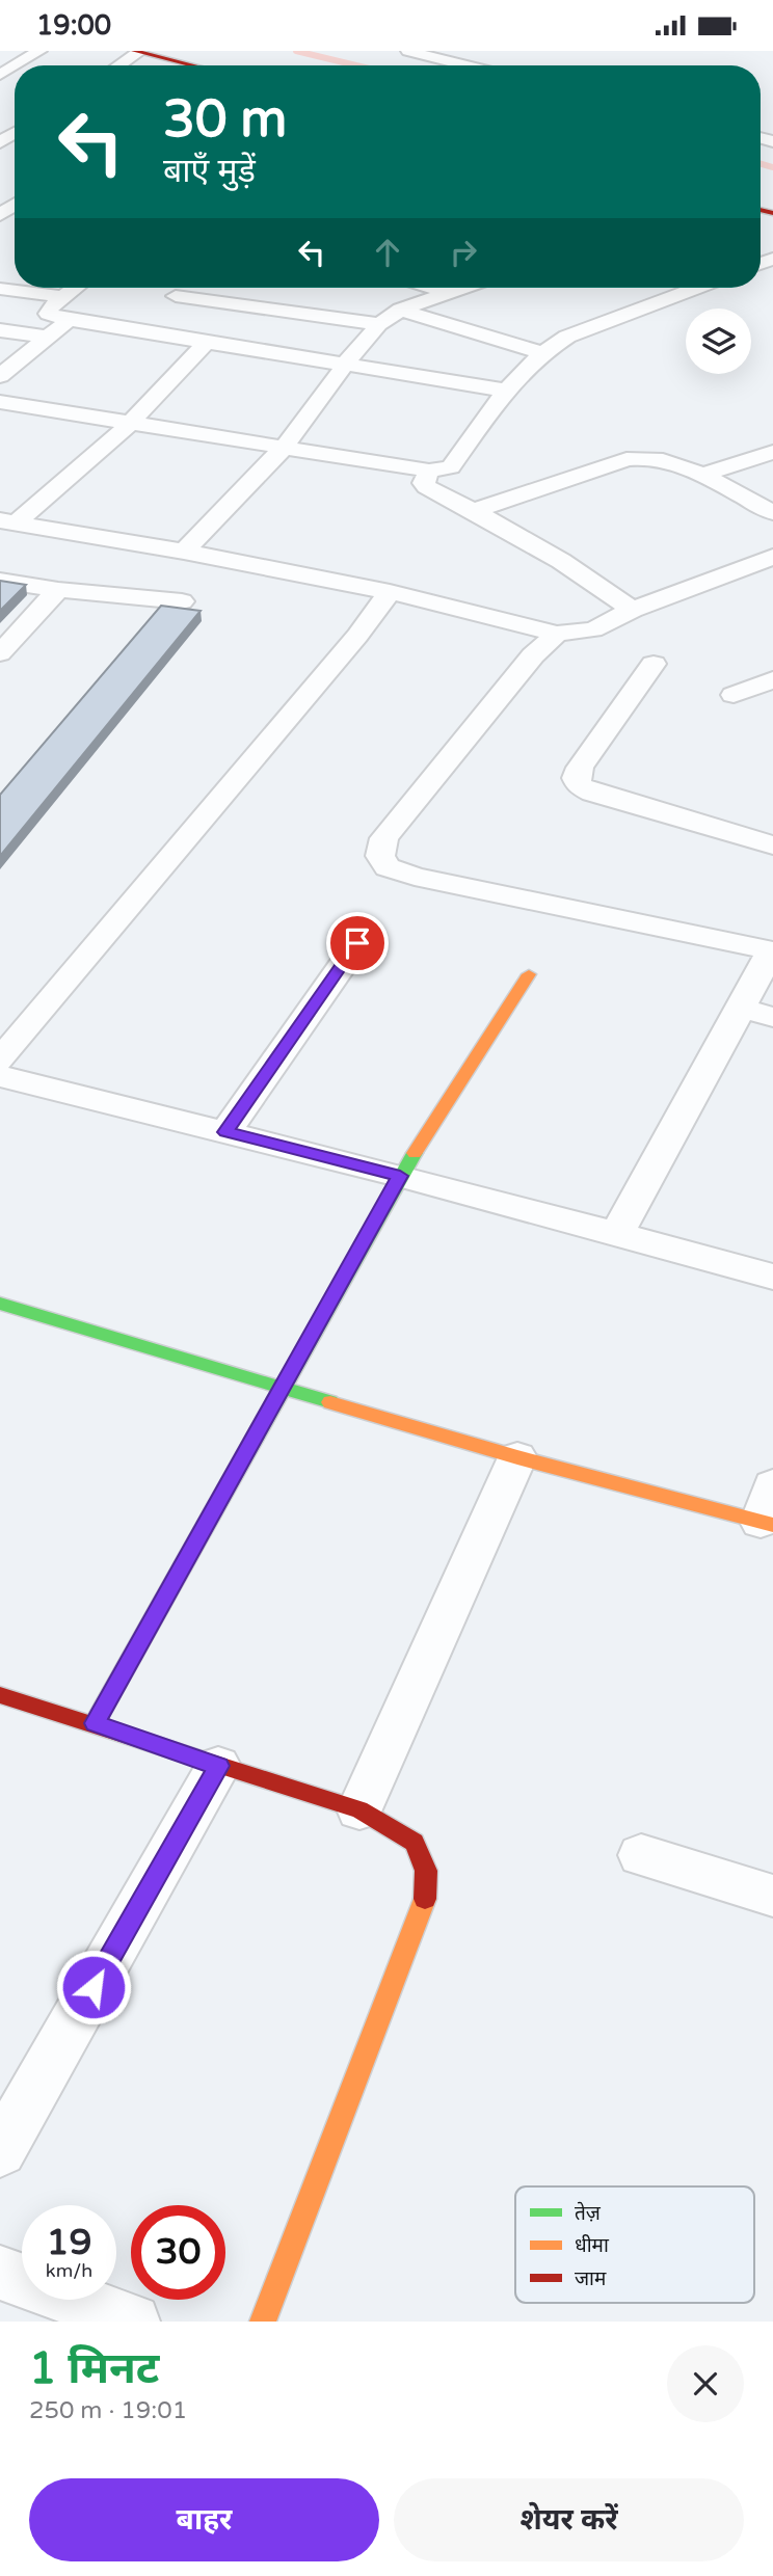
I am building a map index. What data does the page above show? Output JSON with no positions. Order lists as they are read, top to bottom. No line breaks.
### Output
{"legend":["तेज़","धीमा","जाम"],"page":{"status":"19:00","turn":["30 m","बाएँ मुड़ें"],"speed":"19 km/h","limit":"30","heading":["1 मिनट","250 m · 19:01"],"buttons":["बाहर","शेयर करें"]}}
